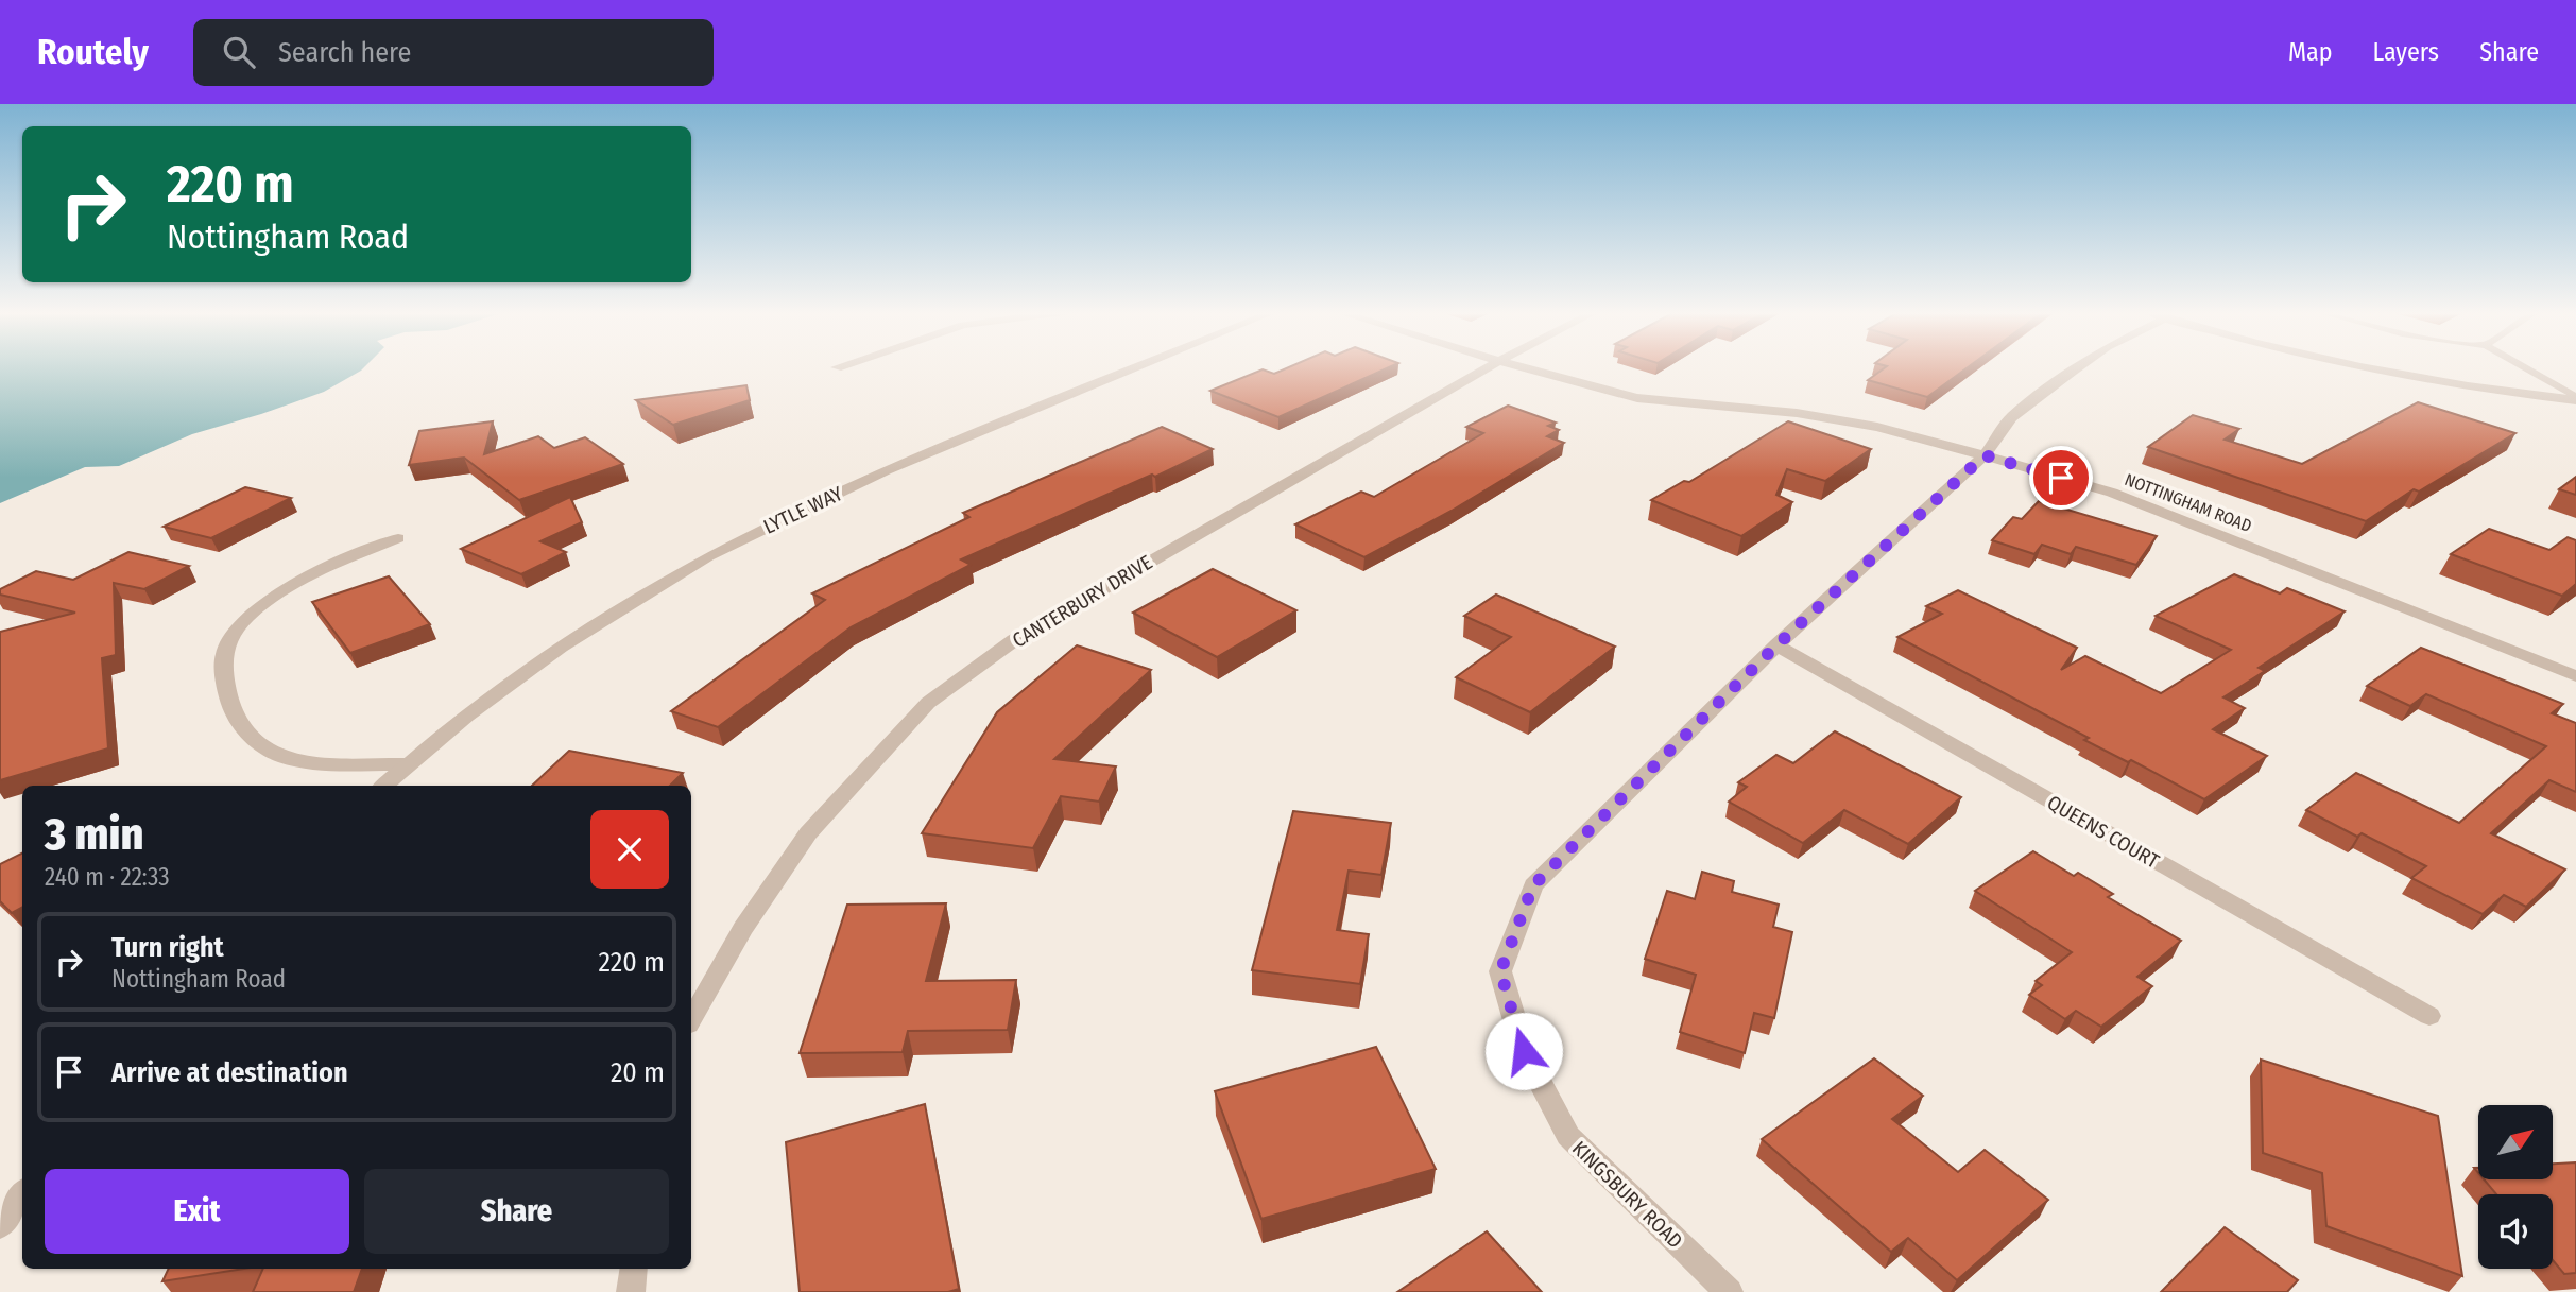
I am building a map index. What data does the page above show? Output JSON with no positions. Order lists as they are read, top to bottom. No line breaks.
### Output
{"streets":{"street":["NOTTINGHAM ROAD","LYTLE WAY","CANTERBURY DRIVE","QUEENS COURT","KINGSBURY ROAD"]},"crossings":[["NOTTINGHAM ROAD","KINGSBURY ROAD"],["QUEENS COURT","KINGSBURY ROAD"]],"north":"top right","page":{"header":"Routely","search":"Search here","nav":["Map","Layers","Share"],"turn":["220 m","Nottingham Road"],"heading":["3 min","240 m · 22:33"],"list":[{"name":"Turn right","note":"Nottingham Road","value":"220 m"},{"name":"Arrive at destination","value":"20 m"}],"buttons":["Exit","Share"]}}
